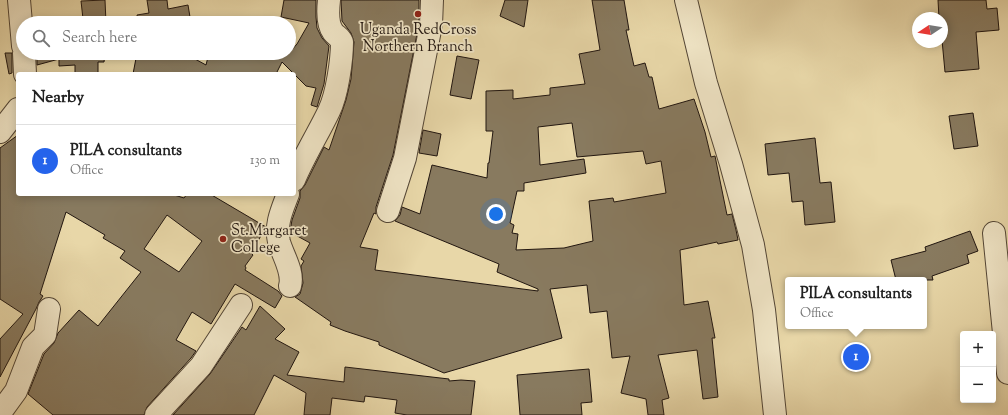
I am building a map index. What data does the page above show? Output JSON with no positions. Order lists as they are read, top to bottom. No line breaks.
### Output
{"places":["Uganda RedCross Northern Branch","St.Margaret College"],"north":"left","page":{"search":"Search here","heading":"Nearby","list":[{"mark":"1","name":"PILA consultants","note":"Office","value":"130 m"}],"popup":["PILA consultants","Office"],"map_buttons":["+","−"],"pins":"1"}}
